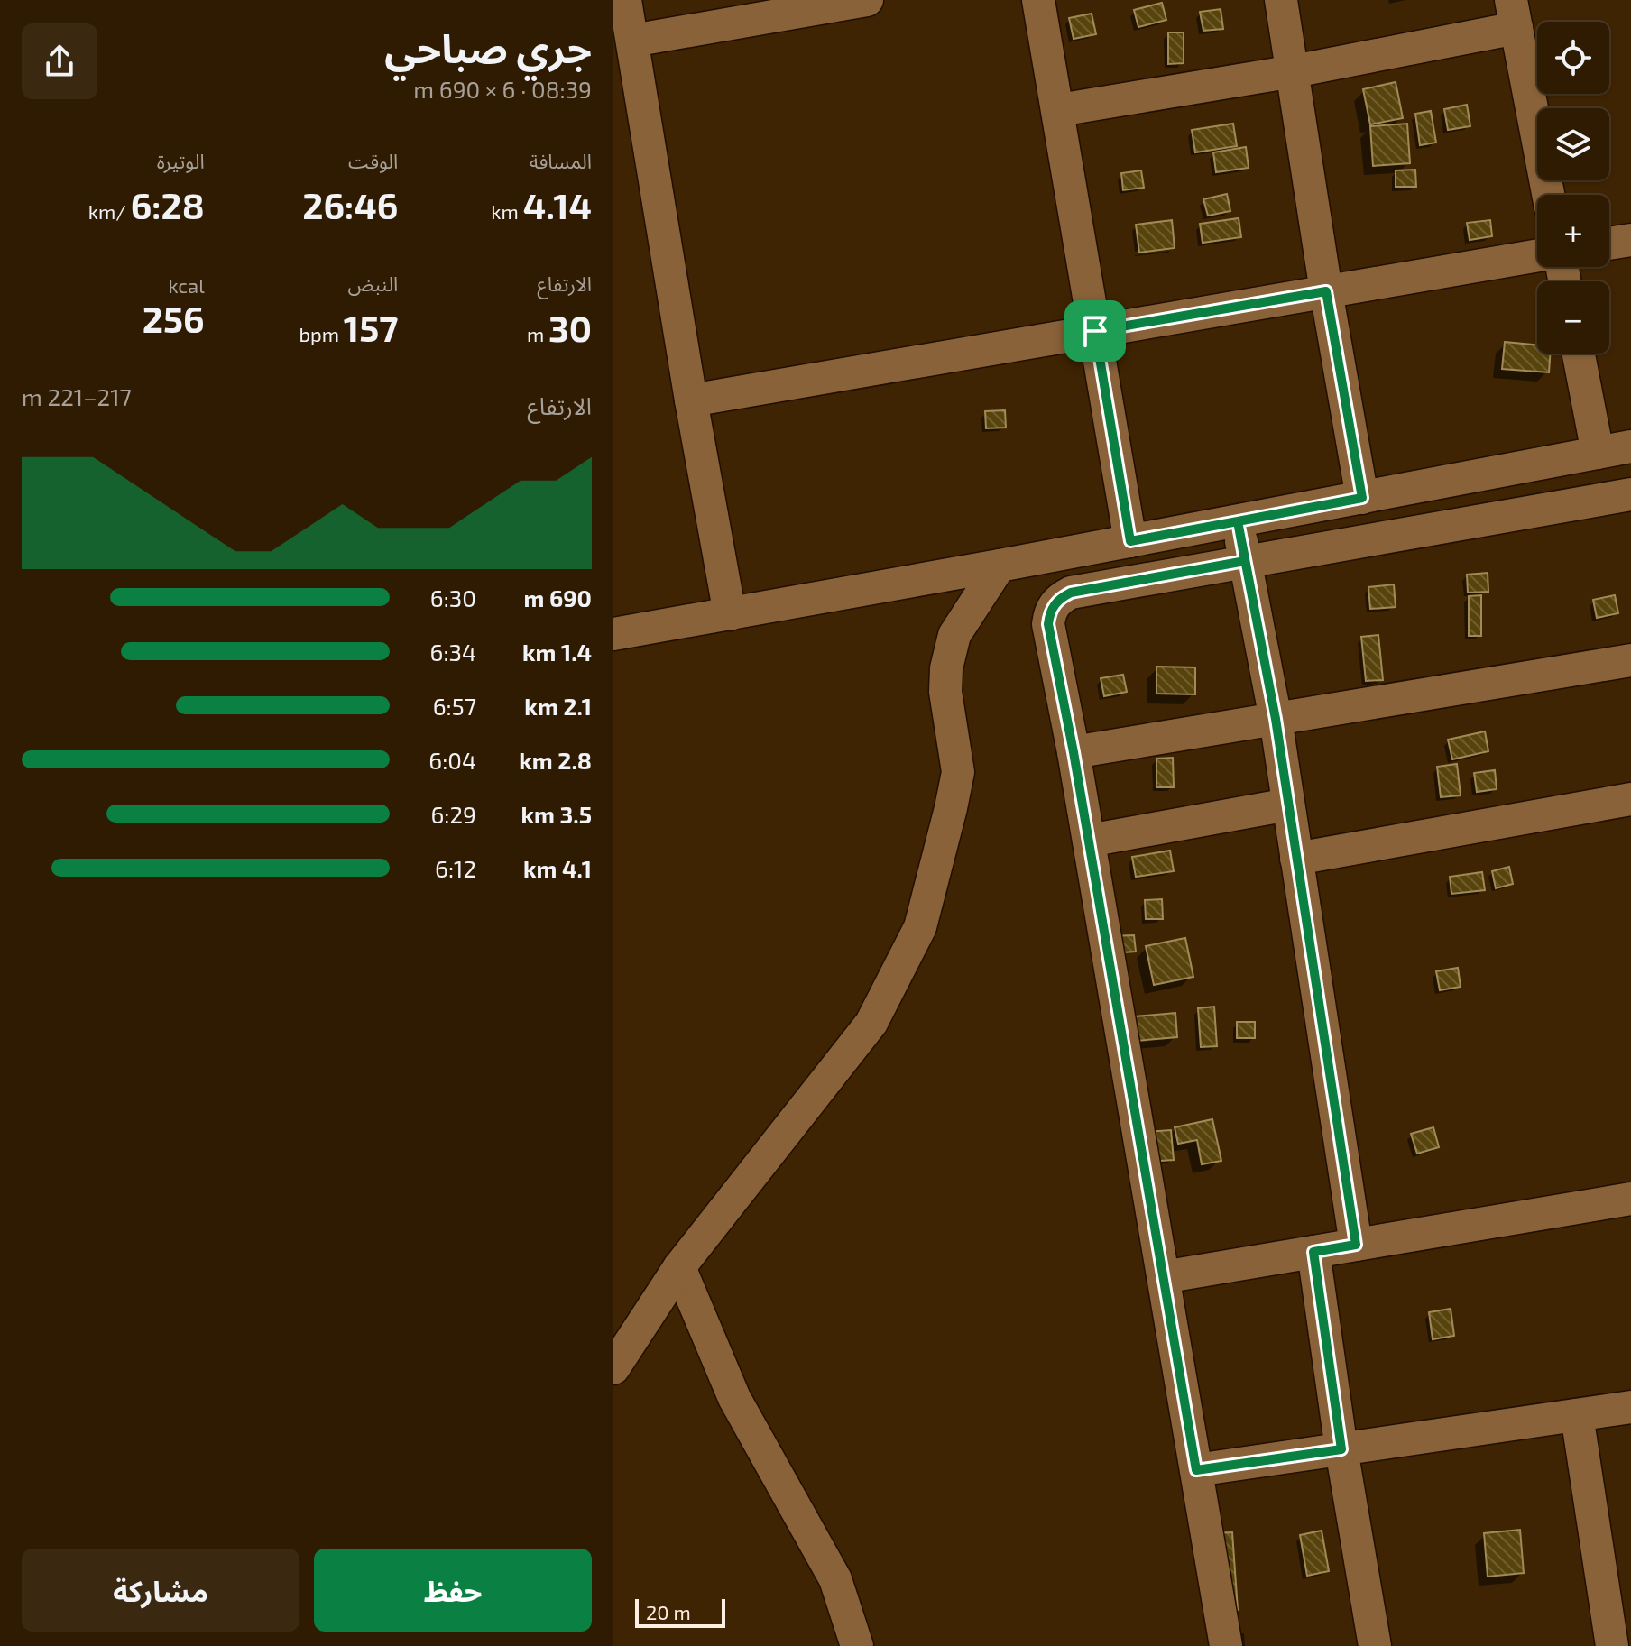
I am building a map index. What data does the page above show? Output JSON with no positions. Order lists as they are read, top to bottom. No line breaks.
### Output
{"scale_bar":"20 m","page":{"heading":["جري صباحي","08:39 · 6 × 690 m"],"map_buttons":["+","−"],"stats":[["المسافة","4.14 km"],["الوقت","26:46"],["الوتيرة","6:28 /km"],["الارتفاع","30 m"],["النبض","157 bpm"],["kcal","256"]],"chart":["الارتفاع","217–221 m"],"list":[{"name":"690 m","note":"6:30"},{"name":"1.4 km","note":"6:34"},{"name":"2.1 km","note":"6:57"},{"name":"2.8 km","note":"6:04"},{"name":"3.5 km","note":"6:29"},{"name":"4.1 km","note":"6:12"}],"buttons":["حفظ","مشاركة"],"scale":"20 m"}}
